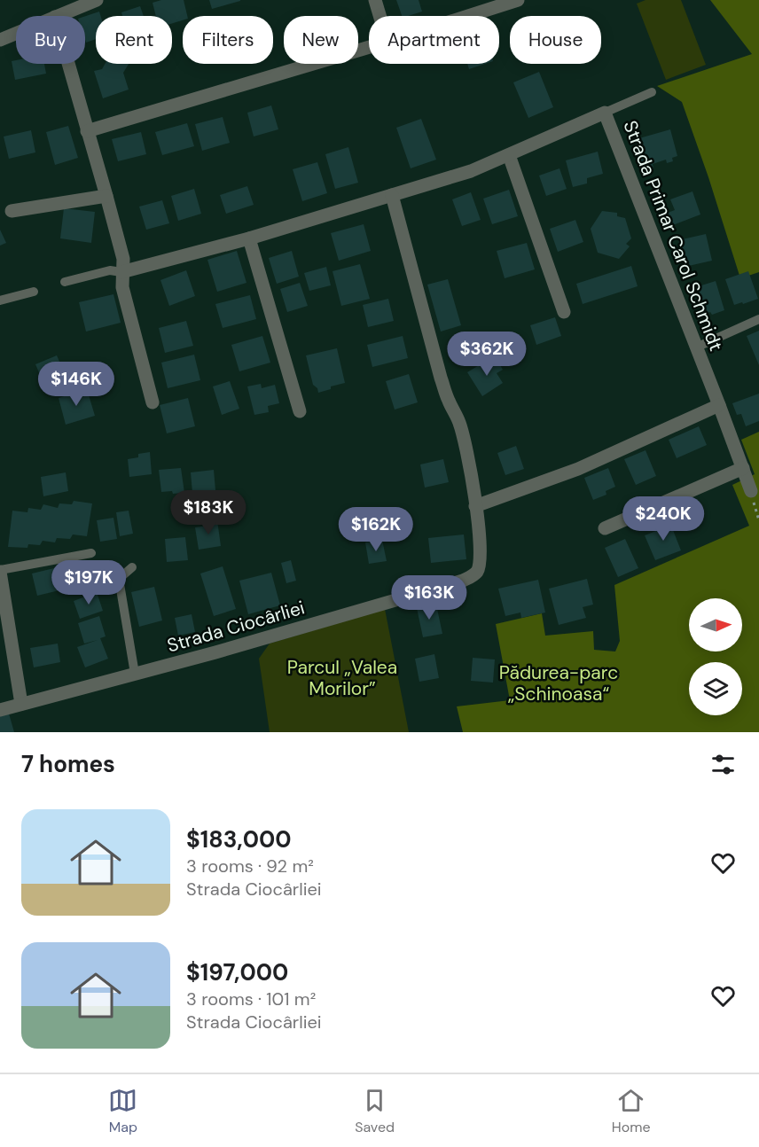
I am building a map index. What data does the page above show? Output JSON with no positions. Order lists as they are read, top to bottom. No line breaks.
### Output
{"streets":{"street":["Strada Primar Carol Schmidt","Strada Ciocârliei"]},"parks":["Parcul „Valea Morilor”","Pădurea-parc „Schinoasa“"],"north":"right","page":{"chip":["Buy","Rent","Filters","New","Apartment","House"],"price":["$362K","$146K","$183K","$240K","$162K","$197K","$163K"],"heading":"7 homes","list":[{"name":"$183,000","note":"3 rooms · 92 m² · Strada Ciocârliei"},{"name":"$197,000","note":"3 rooms · 101 m² · Strada Ciocârliei"}],"tabs":["Map","Saved","Home"]}}
